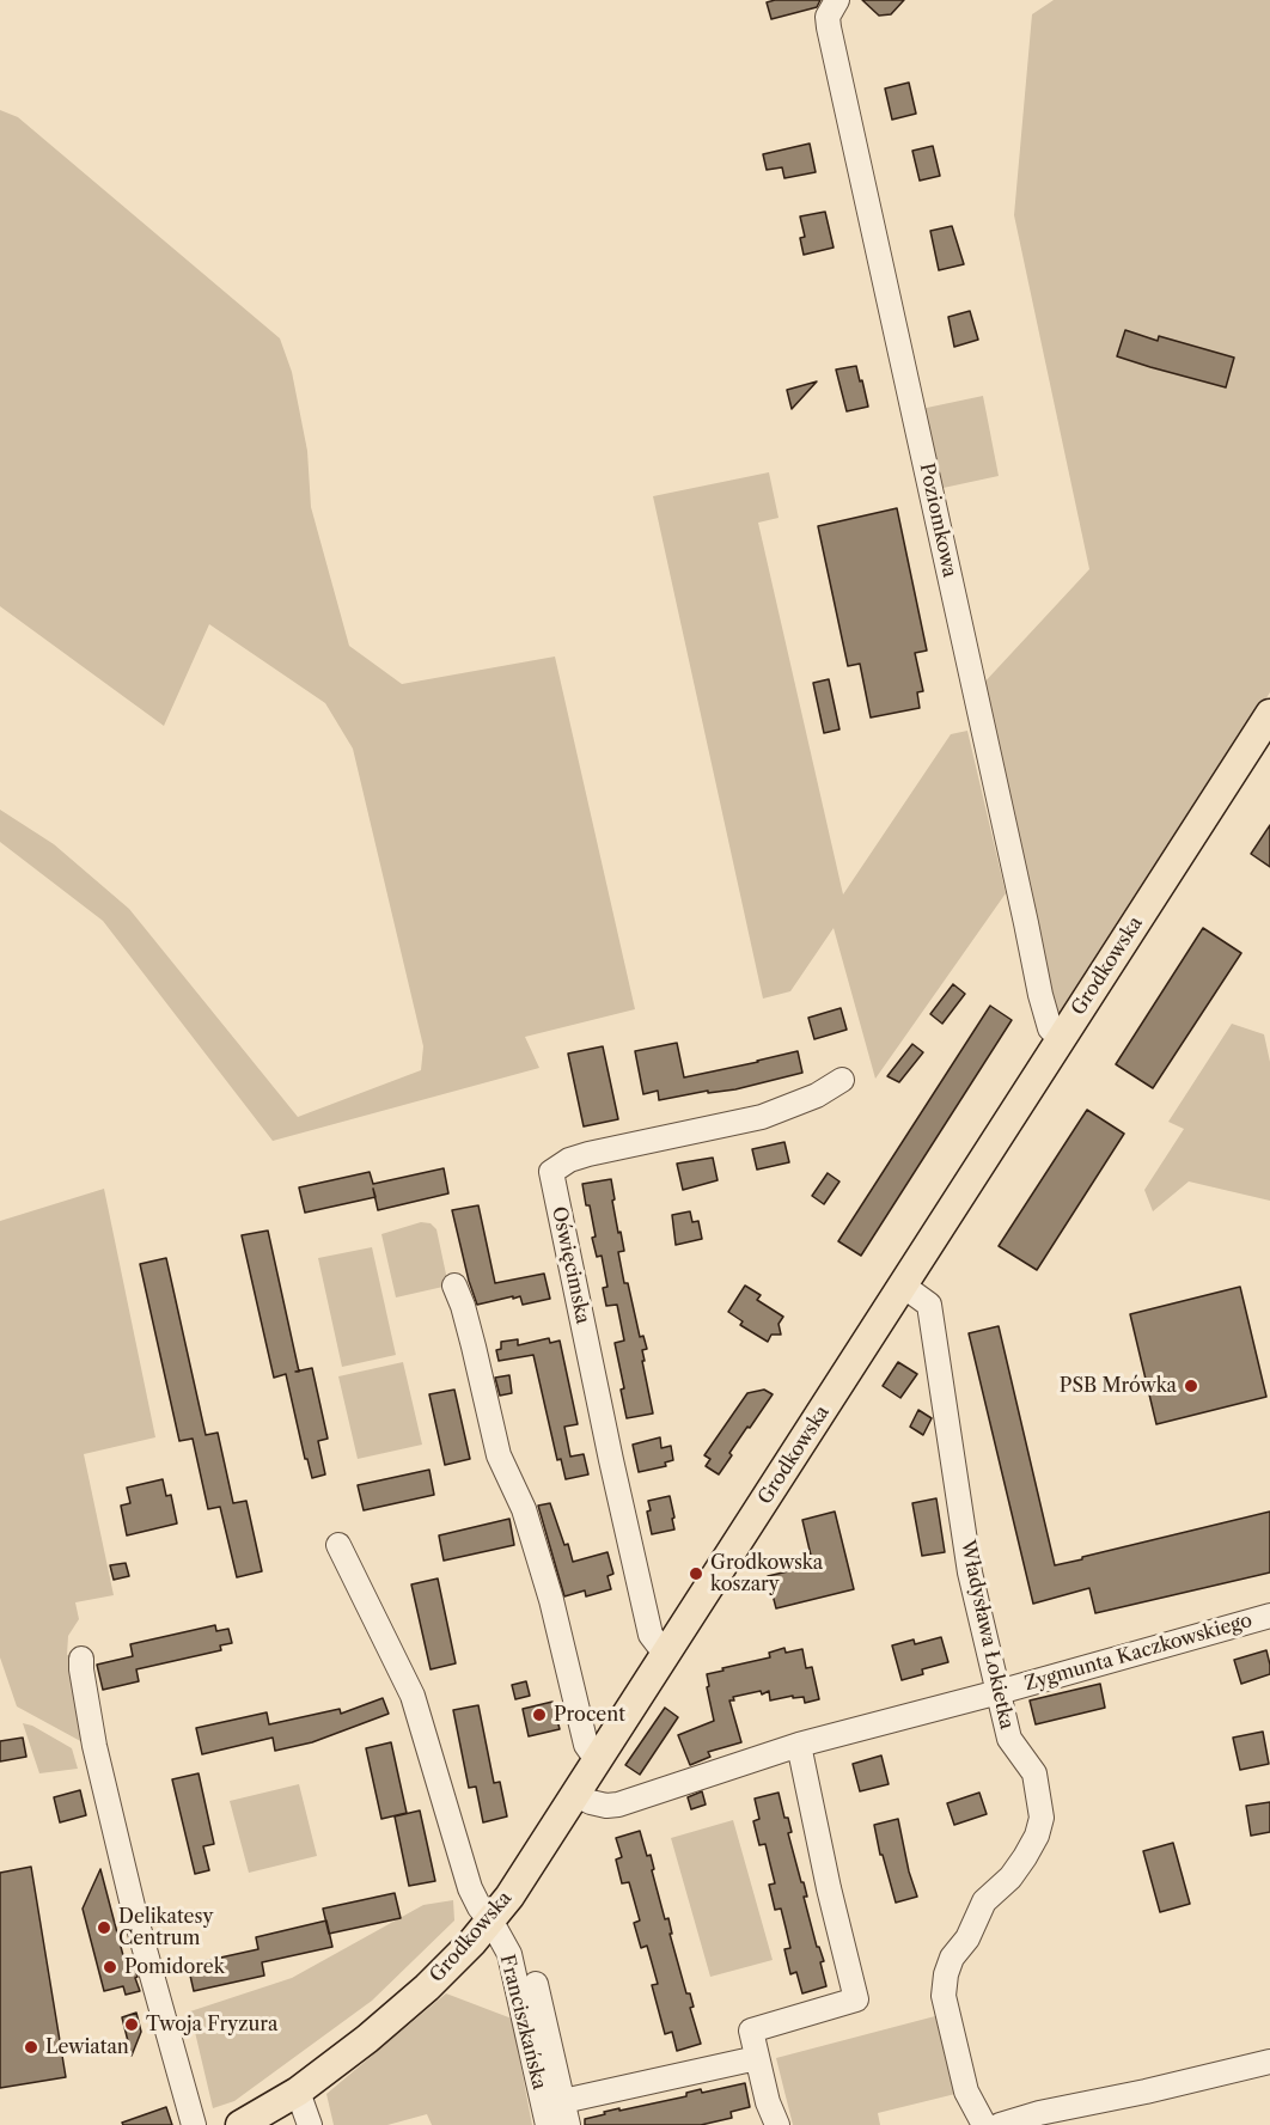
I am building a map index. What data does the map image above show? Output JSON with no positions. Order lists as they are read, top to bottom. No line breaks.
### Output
{"streets":{"main road":["Grodkowska"],"street":["Poziomkowa","Oświęcimska","Władysława Łokietka","Zygmunta Kaczkowskiego","Franciszkańska"]},"crossings":[["Poziomkowa","Grodkowska"],["Grodkowska","Oświęcimska"],["Grodkowska","Władysława Łokietka"],["Grodkowska","Zygmunta Kaczkowskiego"],["Grodkowska","Franciszkańska"],["Władysława Łokietka","Zygmunta Kaczkowskiego"]],"places":["PSB Mrówka","Grodkowska koszary","Procent","Delikatesy Centrum","Pomidorek","Twoja Fryzura","Lewiatan"]}
